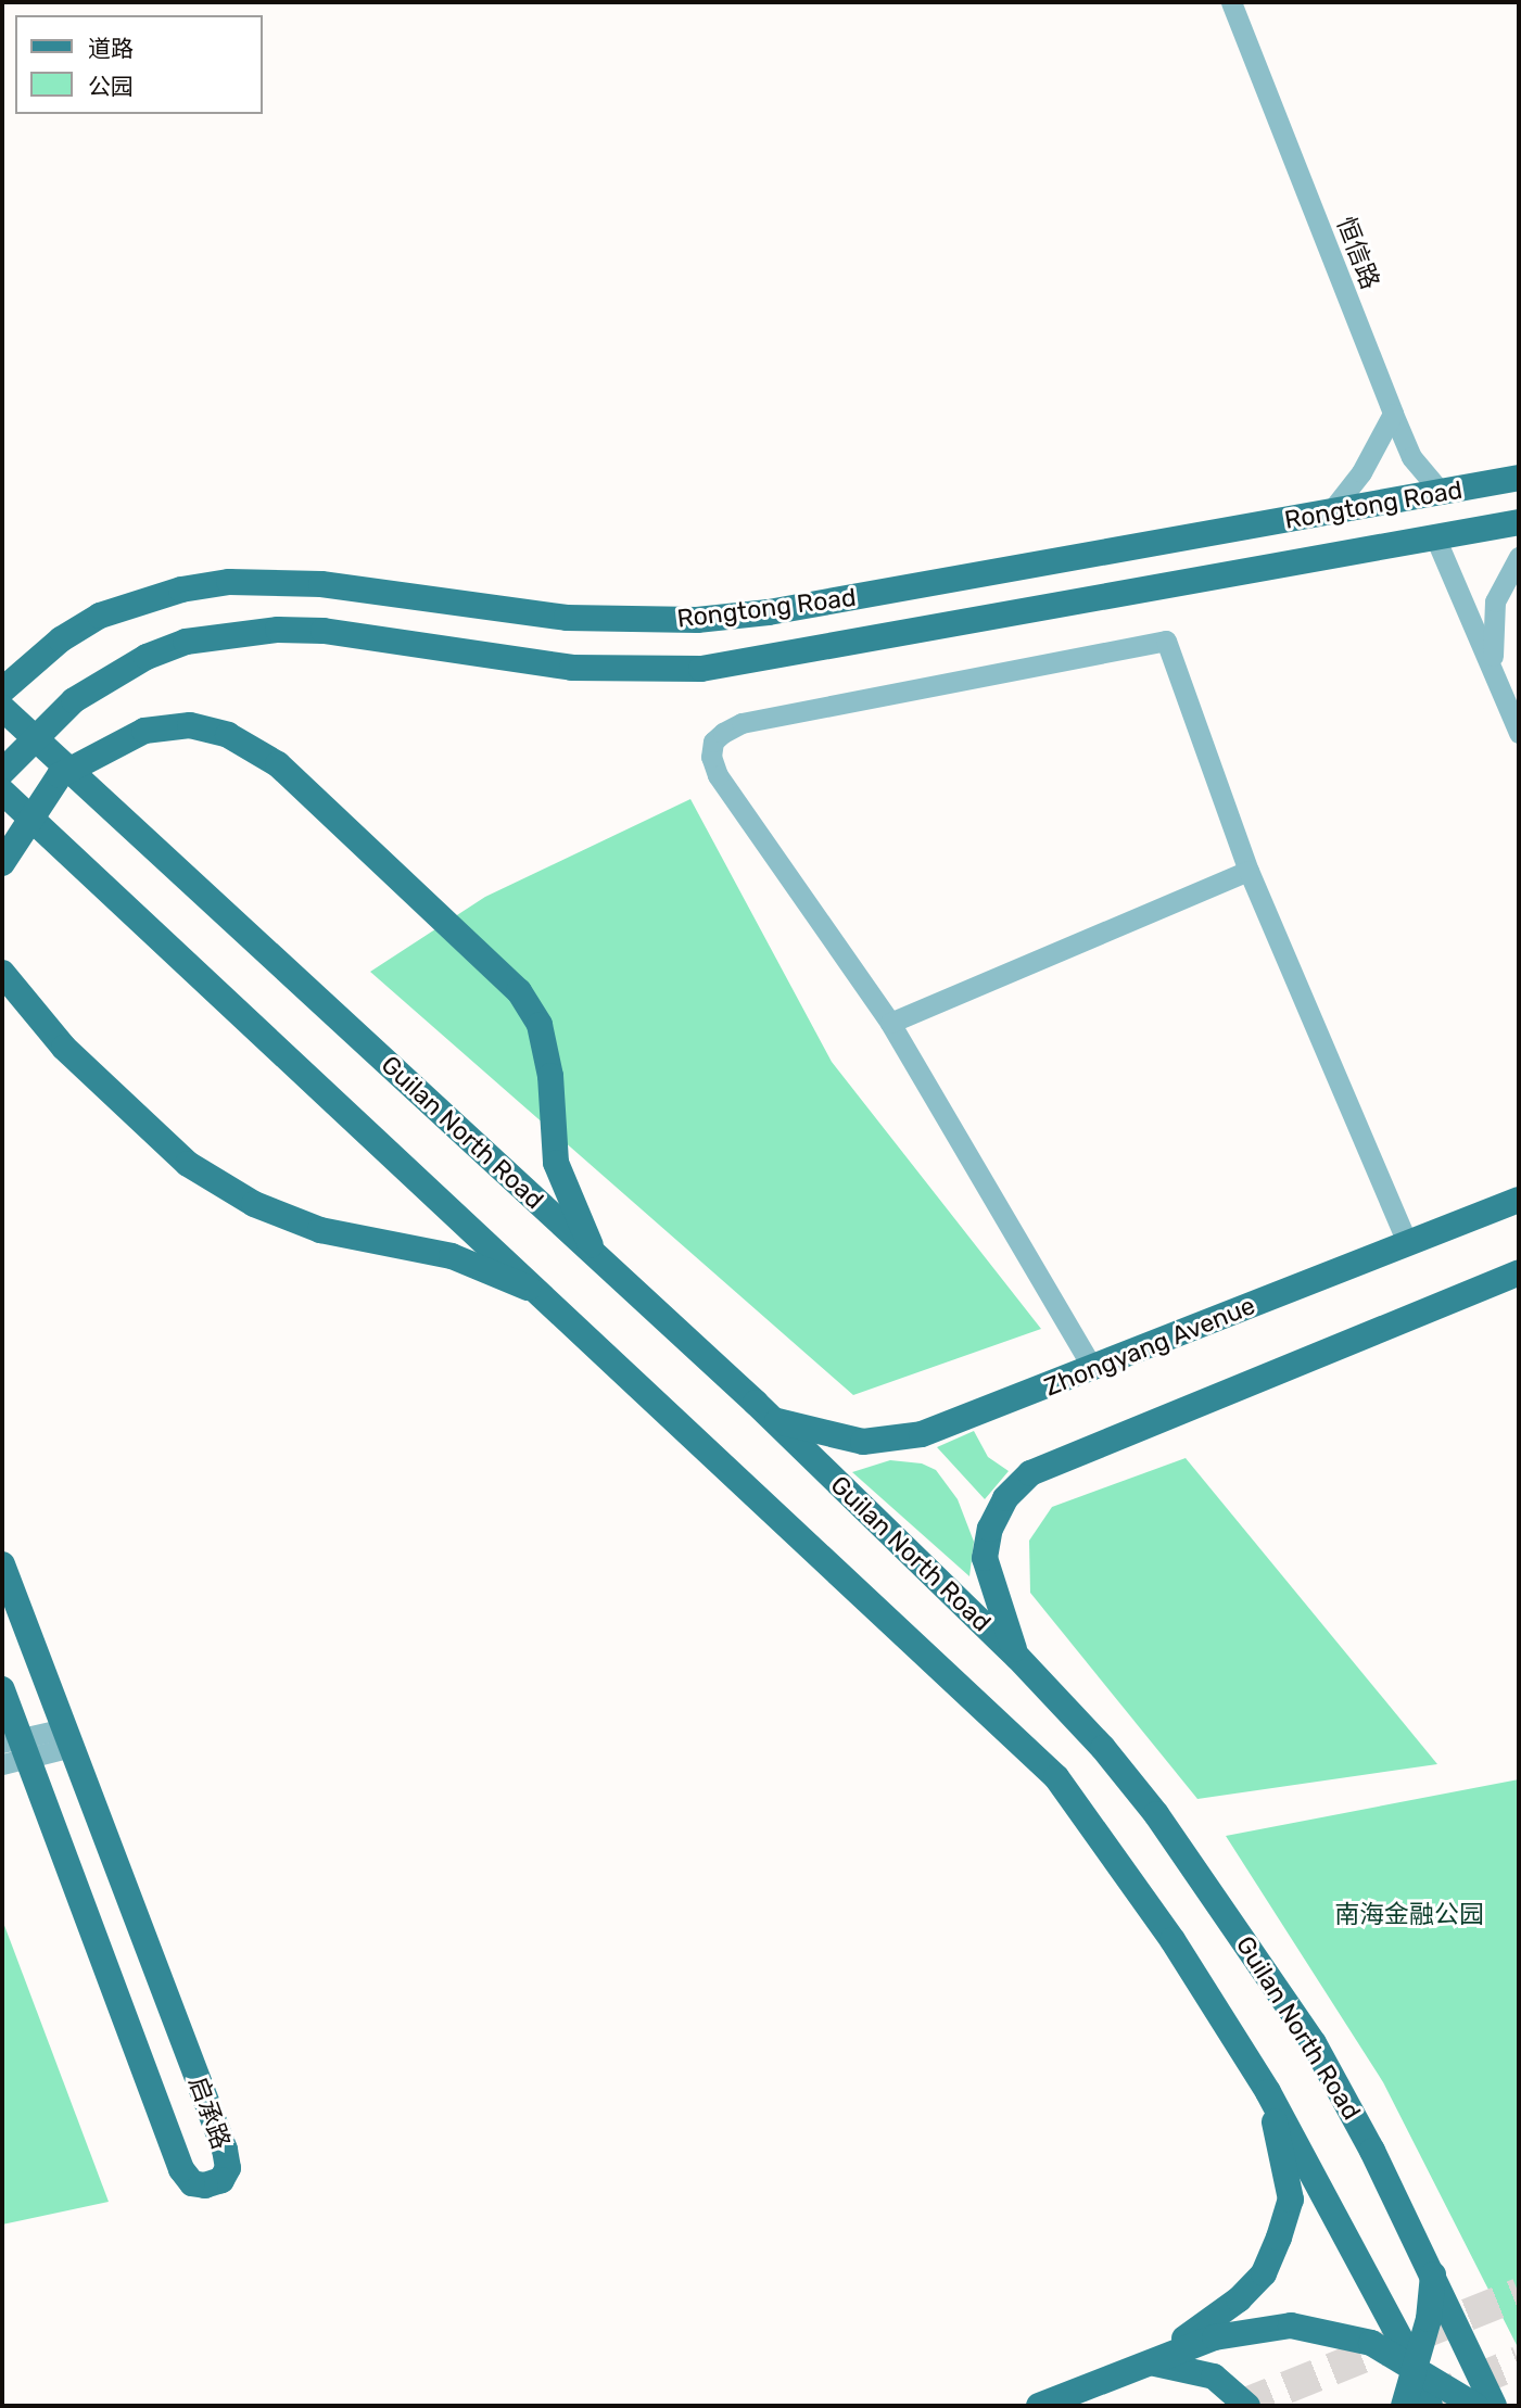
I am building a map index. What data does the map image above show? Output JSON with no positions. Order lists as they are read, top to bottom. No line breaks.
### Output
{"streets":{"main road":["Rongtong Road","Guilan North Road","Zhongyang Avenue","启承路"],"street":["恒信路"]},"crossings":[["恒信路","Rongtong Road"],["Guilan North Road","Zhongyang Avenue"]],"parks":["南海金融公园"],"legend":["道路","公园"]}
